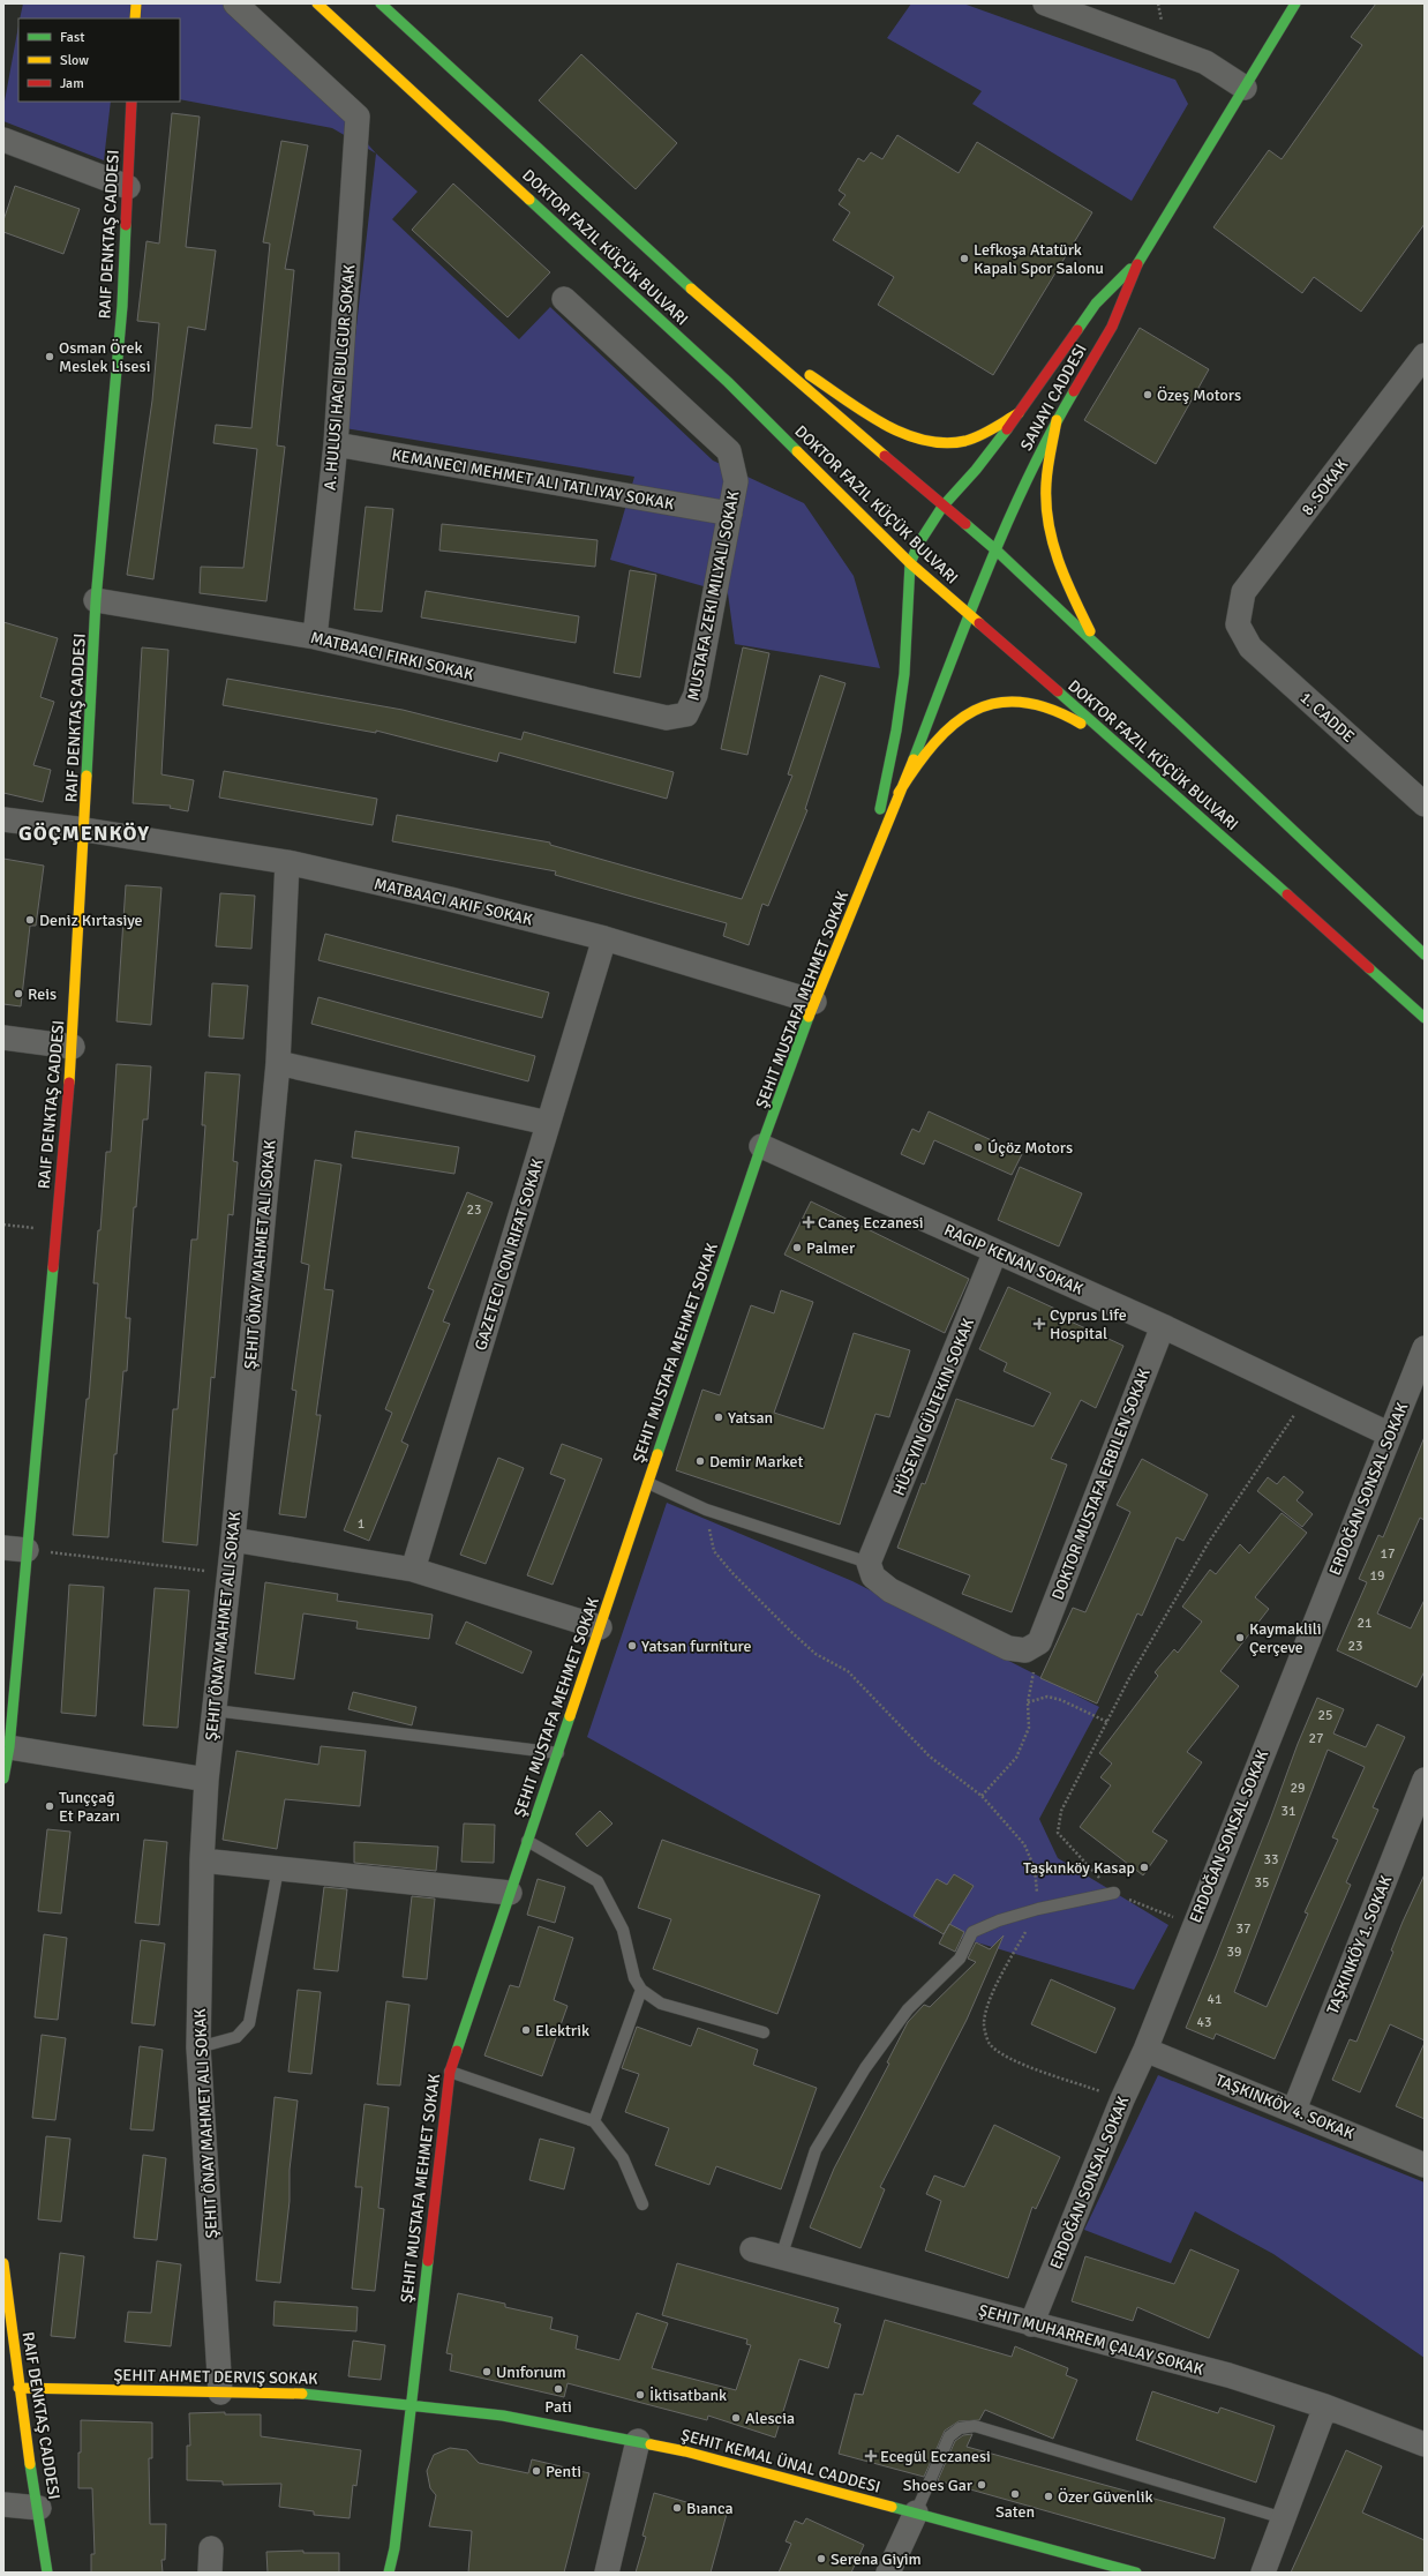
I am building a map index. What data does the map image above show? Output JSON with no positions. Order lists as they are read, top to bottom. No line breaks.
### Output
{"streets":{"main road":["RAIF DENKTAŞ CADDESI","SANAYI CADDESI","ŞEHIT MUSTAFA MEHMET SOKAK","ŞEHIT AHMET DERVIŞ SOKAK","ŞEHIT KEMAL ÜNAL CADDESI"],"street":["8. SOKAK","1. CADDE","ŞEHIT ÖNAY MAHMET ALI SOKAK","HÜSEYIN GÜLTEKIN SOKAK","DOKTOR MUSTAFA ERBILEN SOKAK","ERDOĞAN SONSAL SOKAK","ŞEHIT MUHARREM ÇALAY SOKAK"]},"crossings":[["RAIF DENKTAŞ CADDESI","ŞEHIT AHMET DERVIŞ SOKAK"],["SANAYI CADDESI","ŞEHIT MUSTAFA MEHMET SOKAK"],["8. SOKAK","1. CADDE"],["ŞEHIT MUSTAFA MEHMET SOKAK","ŞEHIT AHMET DERVIŞ SOKAK"],["ŞEHIT MUSTAFA MEHMET SOKAK","ŞEHIT KEMAL ÜNAL CADDESI"],["ŞEHIT ÖNAY MAHMET ALI SOKAK","ŞEHIT AHMET DERVIŞ SOKAK"],["ERDOĞAN SONSAL SOKAK","ŞEHIT MUHARREM ÇALAY SOKAK"],["ŞEHIT AHMET DERVIŞ SOKAK","ŞEHIT KEMAL ÜNAL CADDESI"]],"districts":["GÖÇMENKÖY"],"places":{"other":["Lefkoşa Atatürk Kapalı Spor Salonu","Osman Örek Meslek Lisesi","Özeş Motors","Deniz Kırtasiye","Reis","Úçöz Motors","Palmer","Yatsan","Demir Market","Kaymaklili Çerçeve","Yatsan furniture","Tunççağ Et Pazarı","Taşkınköy Kasap","Elektrik","Unıforıum","Pati","İktisatbank","Alescia","Penti","Shoes Gar","Saten","Özer Güvenlik","Bıanca","Serena Giyim"],"health":["Caneş Eczanesi","Cyprus Life Hospital","Ecegül Eczanesi"]},"house_numbers":["23","1","17","19","21","23","25","27","29","31","33","35","37","39","41","43"],"legend":["Fast","Slow","Jam"]}
